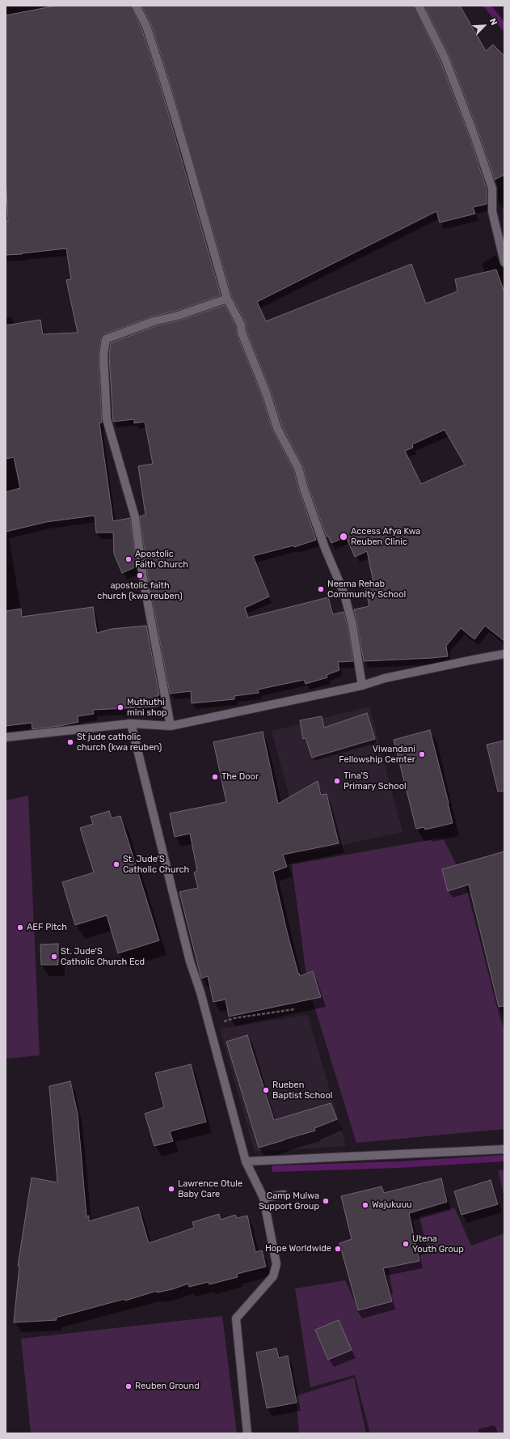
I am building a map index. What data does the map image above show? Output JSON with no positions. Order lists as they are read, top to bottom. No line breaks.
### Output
{"places":["Access Afya Kwa Reuben Clinic","Apostolic Faith Church","apostolic faith church (kwa reuben)","Neema Rehab Community School","Muthuthi mini shop","St jude catholic church (kwa reuben)","Viwandani Fellowship Cemter","The Door","Tina'S Primary School","St. Jude'S Catholic Church","AEF Pitch","St. Jude'S Catholic Church Ecd","Rueben Baptist School","Lawrence Otule Baby Care","Camp Mulwa Support Group","Wajukuuu","Utena Youth Group","Hope Worldwide","Reuben Ground"],"north":"top right"}
